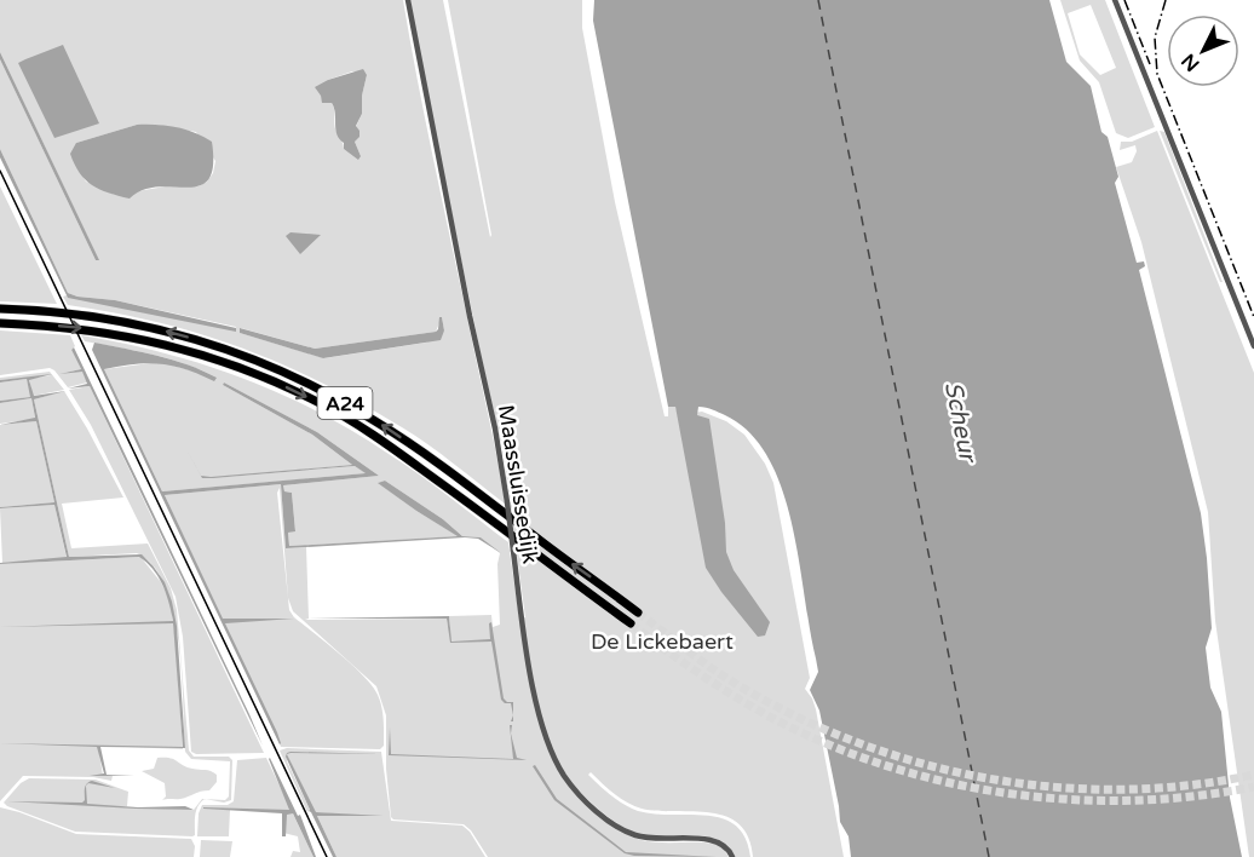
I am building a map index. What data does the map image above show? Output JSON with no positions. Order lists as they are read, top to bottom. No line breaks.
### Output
{"streets":{"highway":["A24"],"street":["Maassluissedijk"]},"water":["Scheur"],"parks":["De Lickebaert"],"north":"bottom left"}
